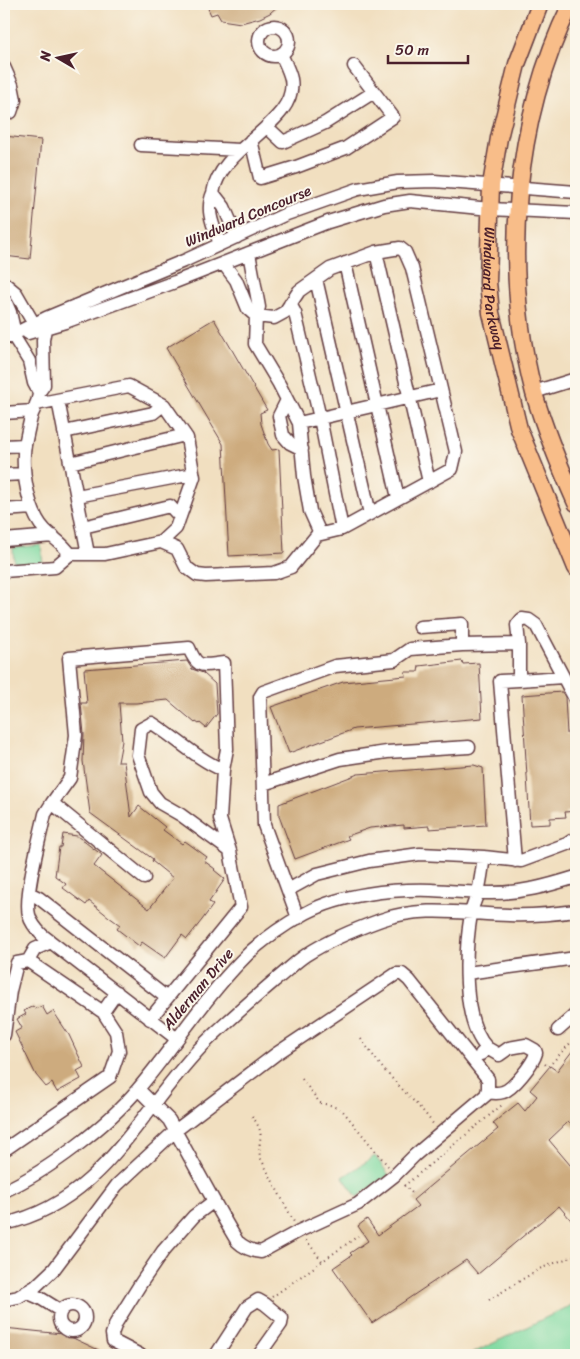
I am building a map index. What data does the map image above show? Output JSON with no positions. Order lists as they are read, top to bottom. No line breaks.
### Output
{"streets":{"main road":["Windward Parkway"],"street":["Windward Concourse","Alderman Drive"]},"crossings":[["Windward Concourse","Windward Parkway"]],"scale_bar":"50 m","north":"left"}
